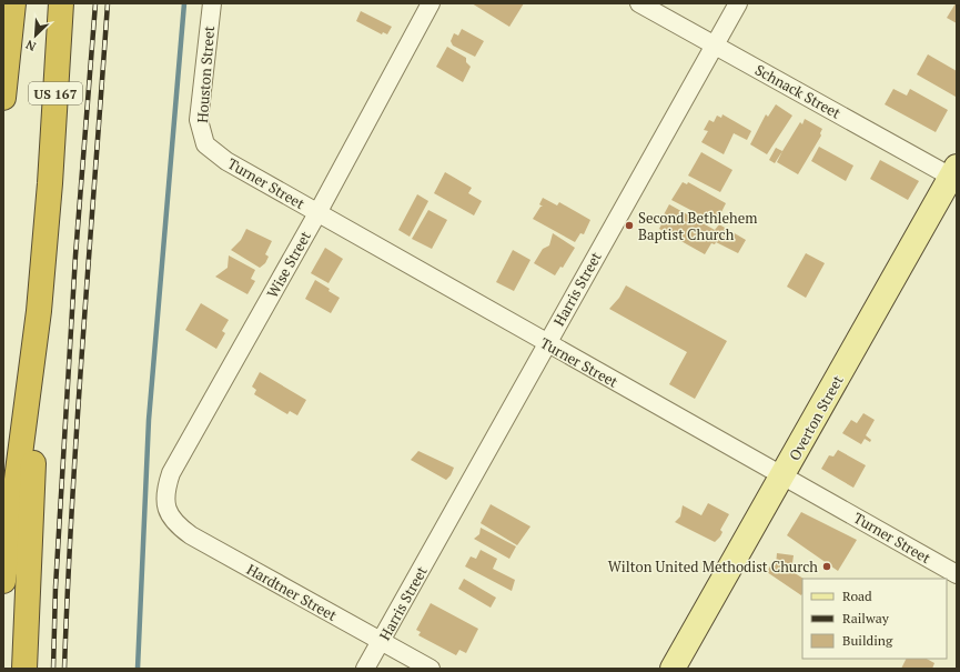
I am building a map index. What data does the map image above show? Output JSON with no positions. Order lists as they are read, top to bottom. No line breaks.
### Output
{"streets":{"highway":["US 167"],"main road":["Overton Street"],"street":["Houston Street","Schnack Street","Turner Street","Wise Street","Harris Street","Hardtner Street"]},"crossings":[["Houston Street","Turner Street"],["Schnack Street","Harris Street"],["Schnack Street","Overton Street"],["Turner Street","Wise Street"],["Turner Street","Harris Street"],["Turner Street","Overton Street"],["Wise Street","Hardtner Street"],["Harris Street","Hardtner Street"]],"places":["Second Bethlehem Baptist Church","Wilton United Methodist Church"],"legend":["Road","Railway","Building"],"north":"bottom left"}
